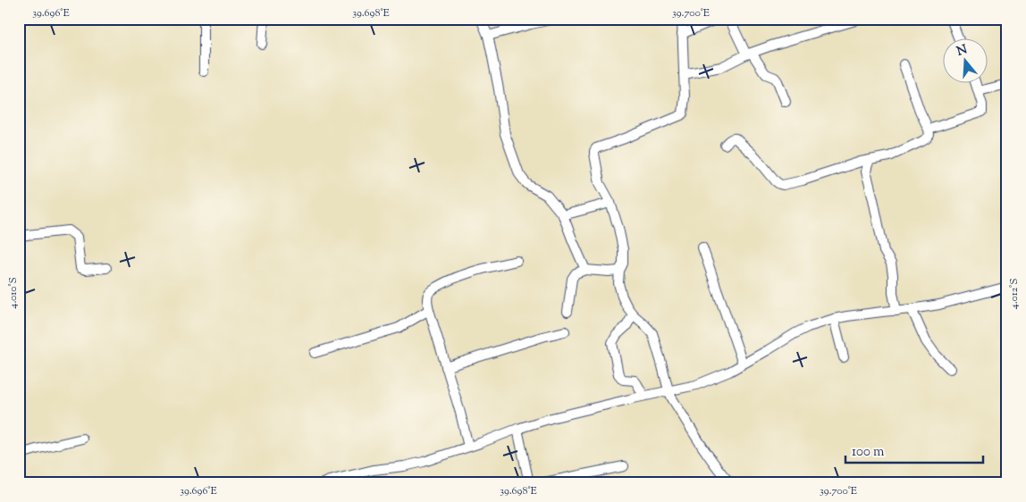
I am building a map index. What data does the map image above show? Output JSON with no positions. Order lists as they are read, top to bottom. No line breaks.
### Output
{"scale_bar":"100 m","north":"top","coordinates":["39.696°E","39.698°E","39.700°E","4.010°S","4.012°S"]}
